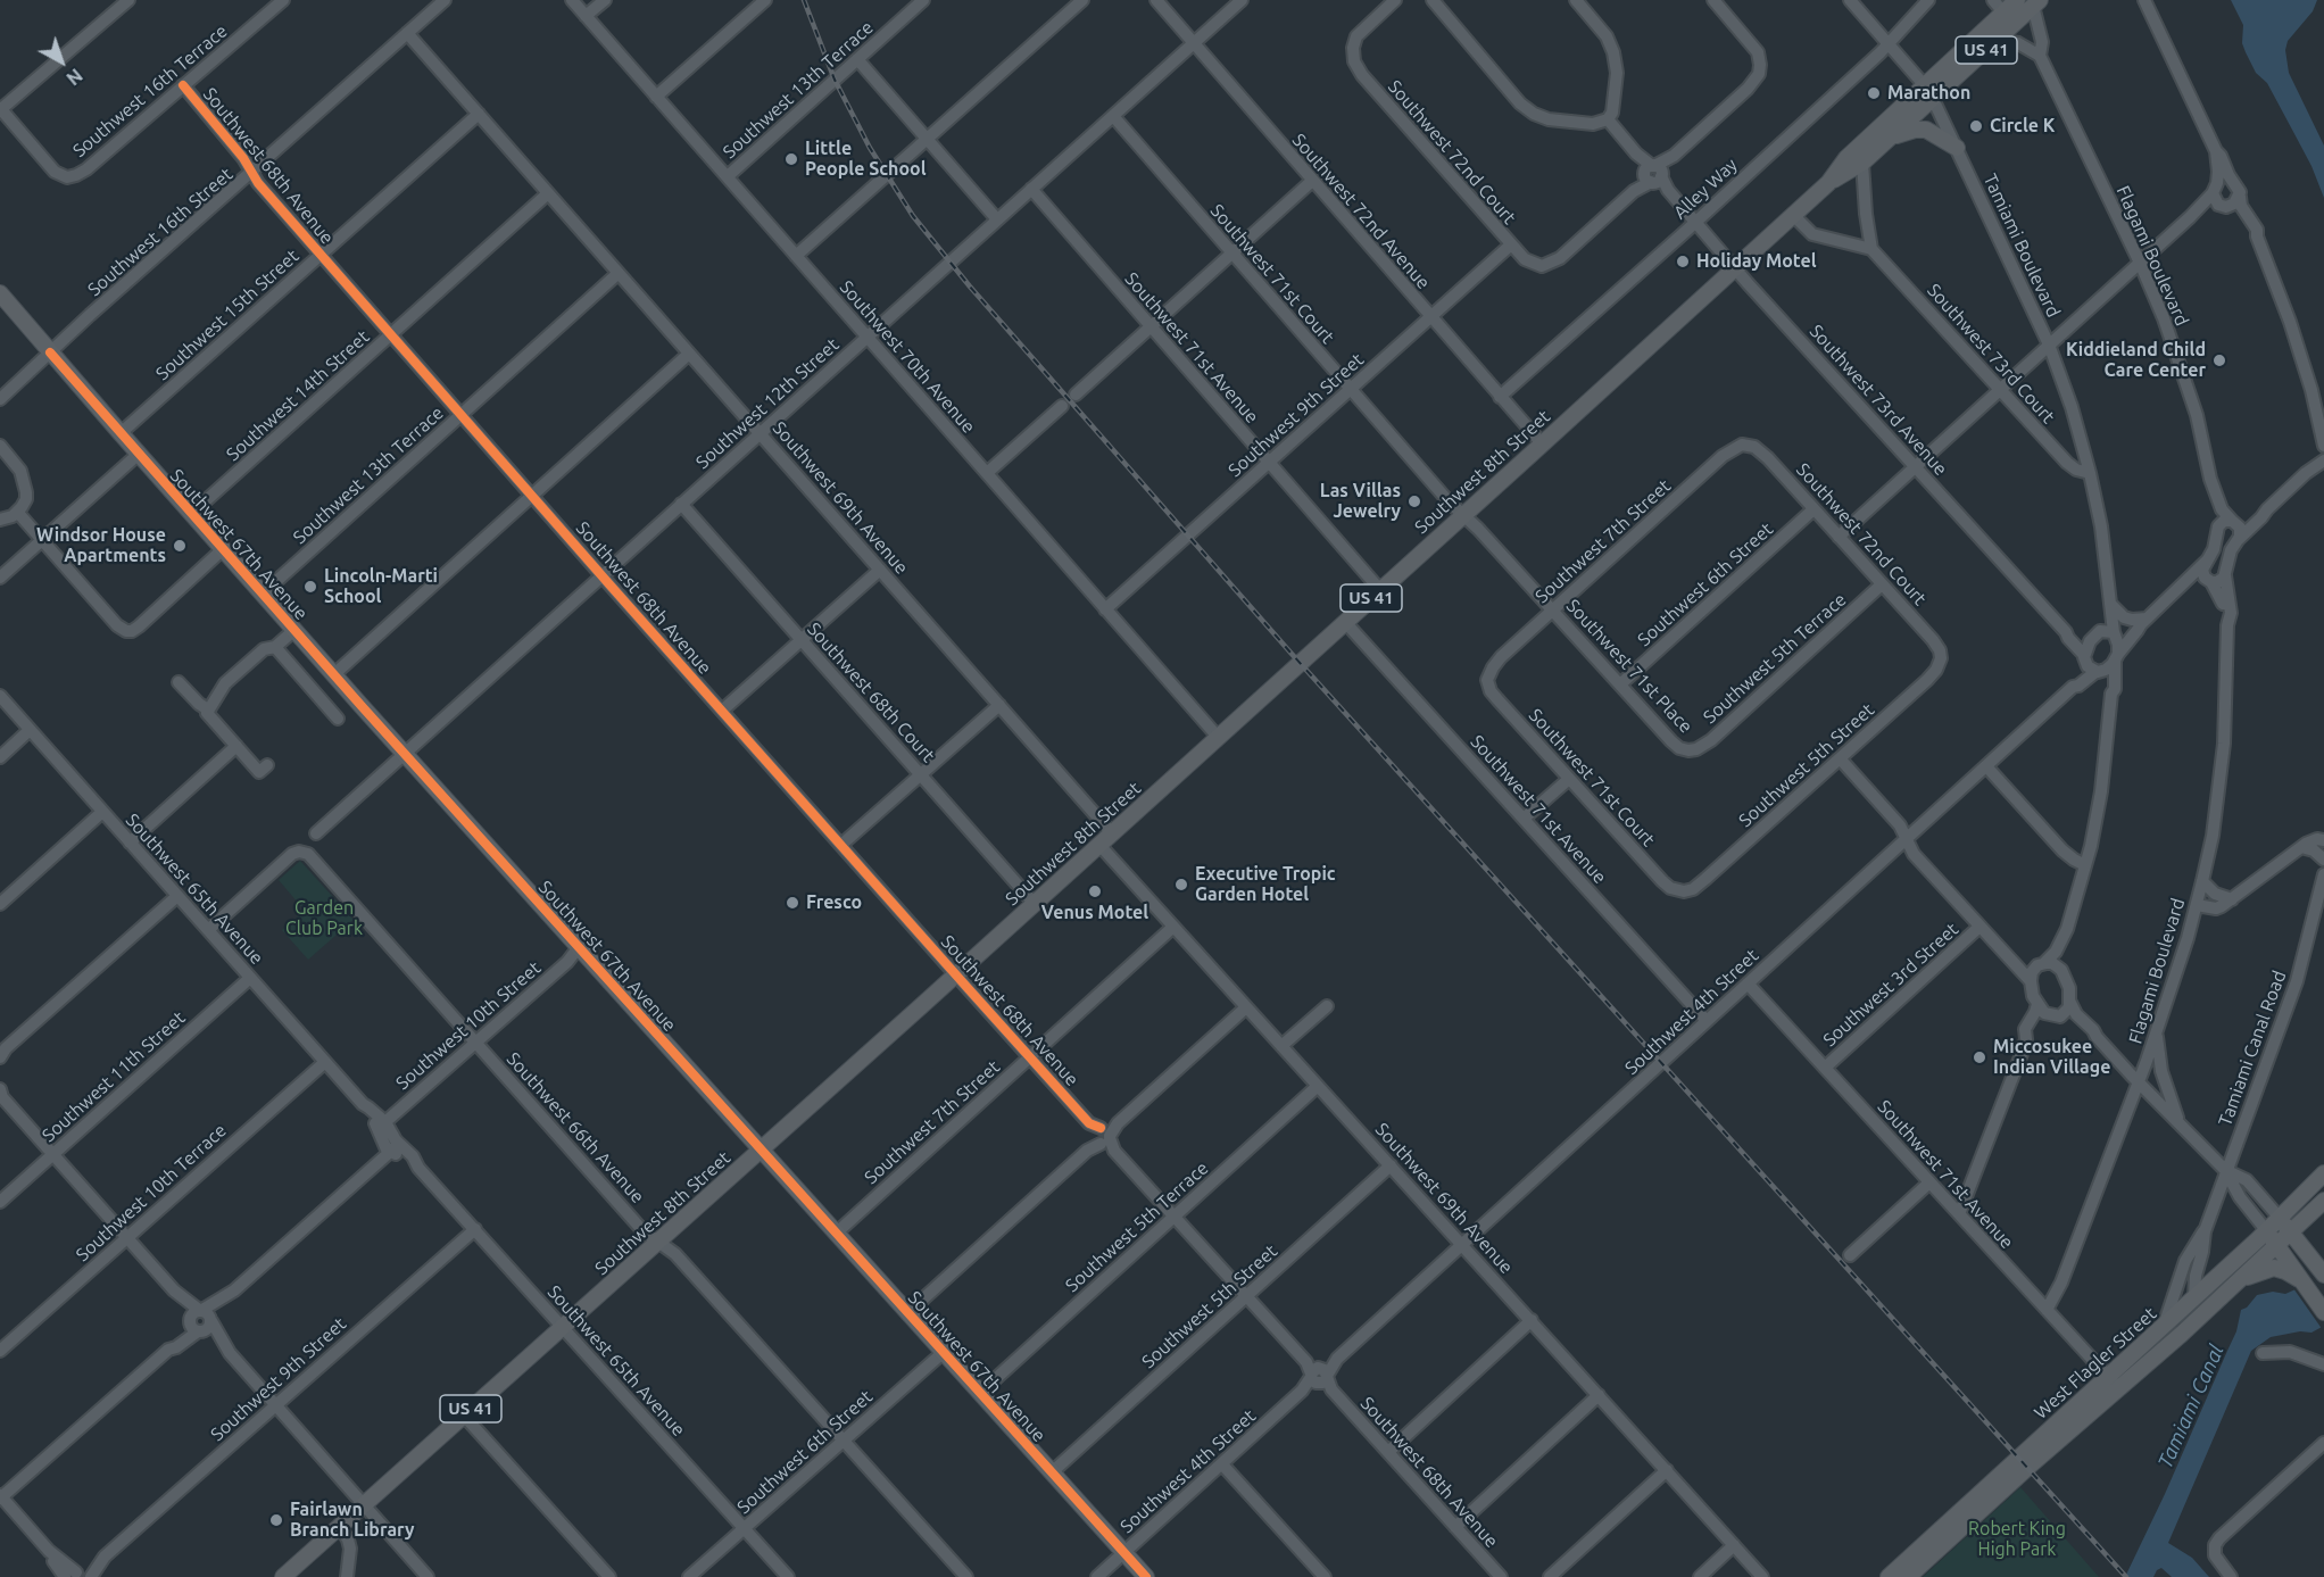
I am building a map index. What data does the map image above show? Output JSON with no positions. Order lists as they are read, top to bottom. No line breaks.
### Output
{"streets":{"main road":["US 41","Southwest 8th Street","Southwest 67th Avenue","West Flagler Street"],"street":["Southwest 13th Terrace","Southwest 16th Terrace","Southwest 72nd Court","Southwest 68th Avenue","Alley Way","Southwest 72nd Avenue","Southwest 16th Street","Tamiami Boulevard","Flagami Boulevard","Southwest 71st Court","Southwest 15th Street","Southwest 71st Avenue","Southwest 73rd Court","Southwest 70th Avenue","Southwest 14th Street","Southwest 73rd Avenue","Southwest 12th Street","Southwest 9th Street","Southwest 69th Avenue","Southwest 7th Street","Southwest 6th Street","Southwest 5th Terrace","Southwest 71st Place","Southwest 68th Court","Southwest 5th Street","Southwest 65th Avenue","Southwest 3rd Street","Southwest 4th Street","Southwest 10th Street","Tamiami Canal Road","Southwest 11th Street","Southwest 66th Avenue","Southwest 10th Terrace"]},"crossings":[["Southwest 13th Terrace","Southwest 68th Avenue"],["Southwest 13th Terrace","Southwest 70th Avenue"],["Southwest 13th Terrace","Southwest 69th Avenue"],["Southwest 13th Terrace","Southwest 67th Avenue"],["Southwest 16th Terrace","Southwest 68th Avenue"],["Southwest 72nd Court","Southwest 73rd Avenue"],["Southwest 72nd Court","Southwest 9th Street"],["Southwest 72nd Court","Southwest 7th Street"],["Southwest 72nd Court","Southwest 6th Street"],["Southwest 72nd Court","Southwest 5th Terrace"],["Southwest 72nd Court","Southwest 5th Street"],["Southwest 68th Avenue","Southwest 16th Street"],["Southwest 68th Avenue","Southwest 15th Street"],["Southwest 68th Avenue","Southwest 14th Street"],["Southwest 68th Avenue","Southwest 12th Street"],["Southwest 68th Avenue","Southwest 8th Street"],["Southwest 68th Avenue","Southwest 7th Street"],["Southwest 68th Avenue","Southwest 5th Terrace"],["Southwest 68th Avenue","Southwest 5th Street"],["Southwest 68th Avenue","Southwest 4th Street"],["Alley Way","Southwest 72nd Avenue"],["Alley Way","Tamiami Boulevard"],["Alley Way","Southwest 73rd Avenue"],["Southwest 72nd Avenue","Southwest 12th Street"],["Southwest 72nd Avenue","Southwest 9th Street"],["Southwest 72nd Avenue","Southwest 8th Street"],["Southwest 16th Street","Southwest 69th Avenue"],["Southwest 16th Street","Southwest 67th Avenue"],["Tamiami Boulevard","Southwest 73rd Court"],["Tamiami Boulevard","Southwest 73rd Avenue"],["Tamiami Boulevard","Southwest 8th Street"],["Tamiami Boulevard","Southwest 4th Street"],["Flagami Boulevard","Southwest 71st Avenue"],["Flagami Boulevard","Southwest 8th Street"],["Southwest 71st Court","Southwest 12th Street"],["Southwest 71st Court","Southwest 9th Street"],["Southwest 71st Court","Southwest 8th Street"],["Southwest 71st Court","Southwest 7th Street"],["Southwest 71st Court","Southwest 71st Place"],["Southwest 71st Court","Southwest 5th Street"],["Southwest 15th Street","Southwest 69th Avenue"],["Southwest 15th Street","Southwest 67th Avenue"],["Southwest 71st Avenue","Southwest 12th Street"],["Southwest 71st Avenue","Southwest 9th Street"],["Southwest 71st Avenue","Southwest 8th Street"],["Southwest 71st Avenue","Southwest 3rd Street"],["Southwest 71st Avenue","Southwest 4th Street"],["Southwest 71st Avenue","West Flagler Street"],["Southwest 70th Avenue","Southwest 12th Street"],["Southwest 70th Avenue","Southwest 9th Street"],["Southwest 70th Avenue","Southwest 8th Street"],["Southwest 14th Street","Southwest 69th Avenue"],["Southwest 14th Street","Southwest 67th Avenue"],["Southwest 73rd Avenue","Southwest 8th Street"],["Southwest 73rd Avenue","Southwest 4th Street"],["Southwest 12th Street","Southwest 69th Avenue"],["Southwest 12th Street","Southwest 67th Avenue"],["Southwest 12th Street","Southwest 68th Court"],["Southwest 9th Street","Southwest 65th Avenue"],["Southwest 8th Street","Southwest 69th Avenue"],["Southwest 8th Street","Southwest 67th Avenue"],["Southwest 8th Street","Southwest 71st Place"],["Southwest 8th Street","Southwest 68th Court"],["Southwest 8th Street","Southwest 65th Avenue"],["Southwest 8th Street","Southwest 66th Avenue"],["Southwest 69th Avenue","Southwest 7th Street"],["Southwest 69th Avenue","Southwest 5th Terrace"],["Southwest 69th Avenue","Southwest 5th Street"],["Southwest 69th Avenue","Southwest 4th Street"],["Southwest 7th Street","Southwest 67th Avenue"],["Southwest 7th Street","Southwest 71st Place"],["Southwest 67th Avenue","Southwest 6th Street"],["Southwest 67th Avenue","Southwest 5th Terrace"],["Southwest 67th Avenue","Southwest 5th Street"],["Southwest 67th Avenue","Southwest 4th Street"],["Southwest 67th Avenue","Southwest 10th Street"],["Southwest 6th Street","Southwest 71st Place"],["Southwest 6th Street","Southwest 65th Avenue"],["Southwest 6th Street","Southwest 66th Avenue"],["Southwest 5th Terrace","Southwest 71st Place"],["Southwest 65th Avenue","Southwest 10th Street"],["Southwest 65th Avenue","Southwest 11th Street"],["Southwest 65th Avenue","Southwest 66th Avenue"],["Southwest 65th Avenue","Southwest 10th Terrace"],["Southwest 10th Street","Southwest 66th Avenue"],["Tamiami Canal Road","West Flagler Street"]],"water":["Tamiami Canal"],"parks":["Garden Club Park","Robert King High Park"],"places":["Marathon","Circle K","Little People School","Holiday Motel","Kiddieland Child Care Center","Las Villas Jewelry","Windsor House Apartments","Lincoln-Marti School","Executive Tropic Garden Hotel","Venus Motel","Fresco","Miccosukee Indian Village","Fairlawn Branch Library"],"north":"bottom right"}
